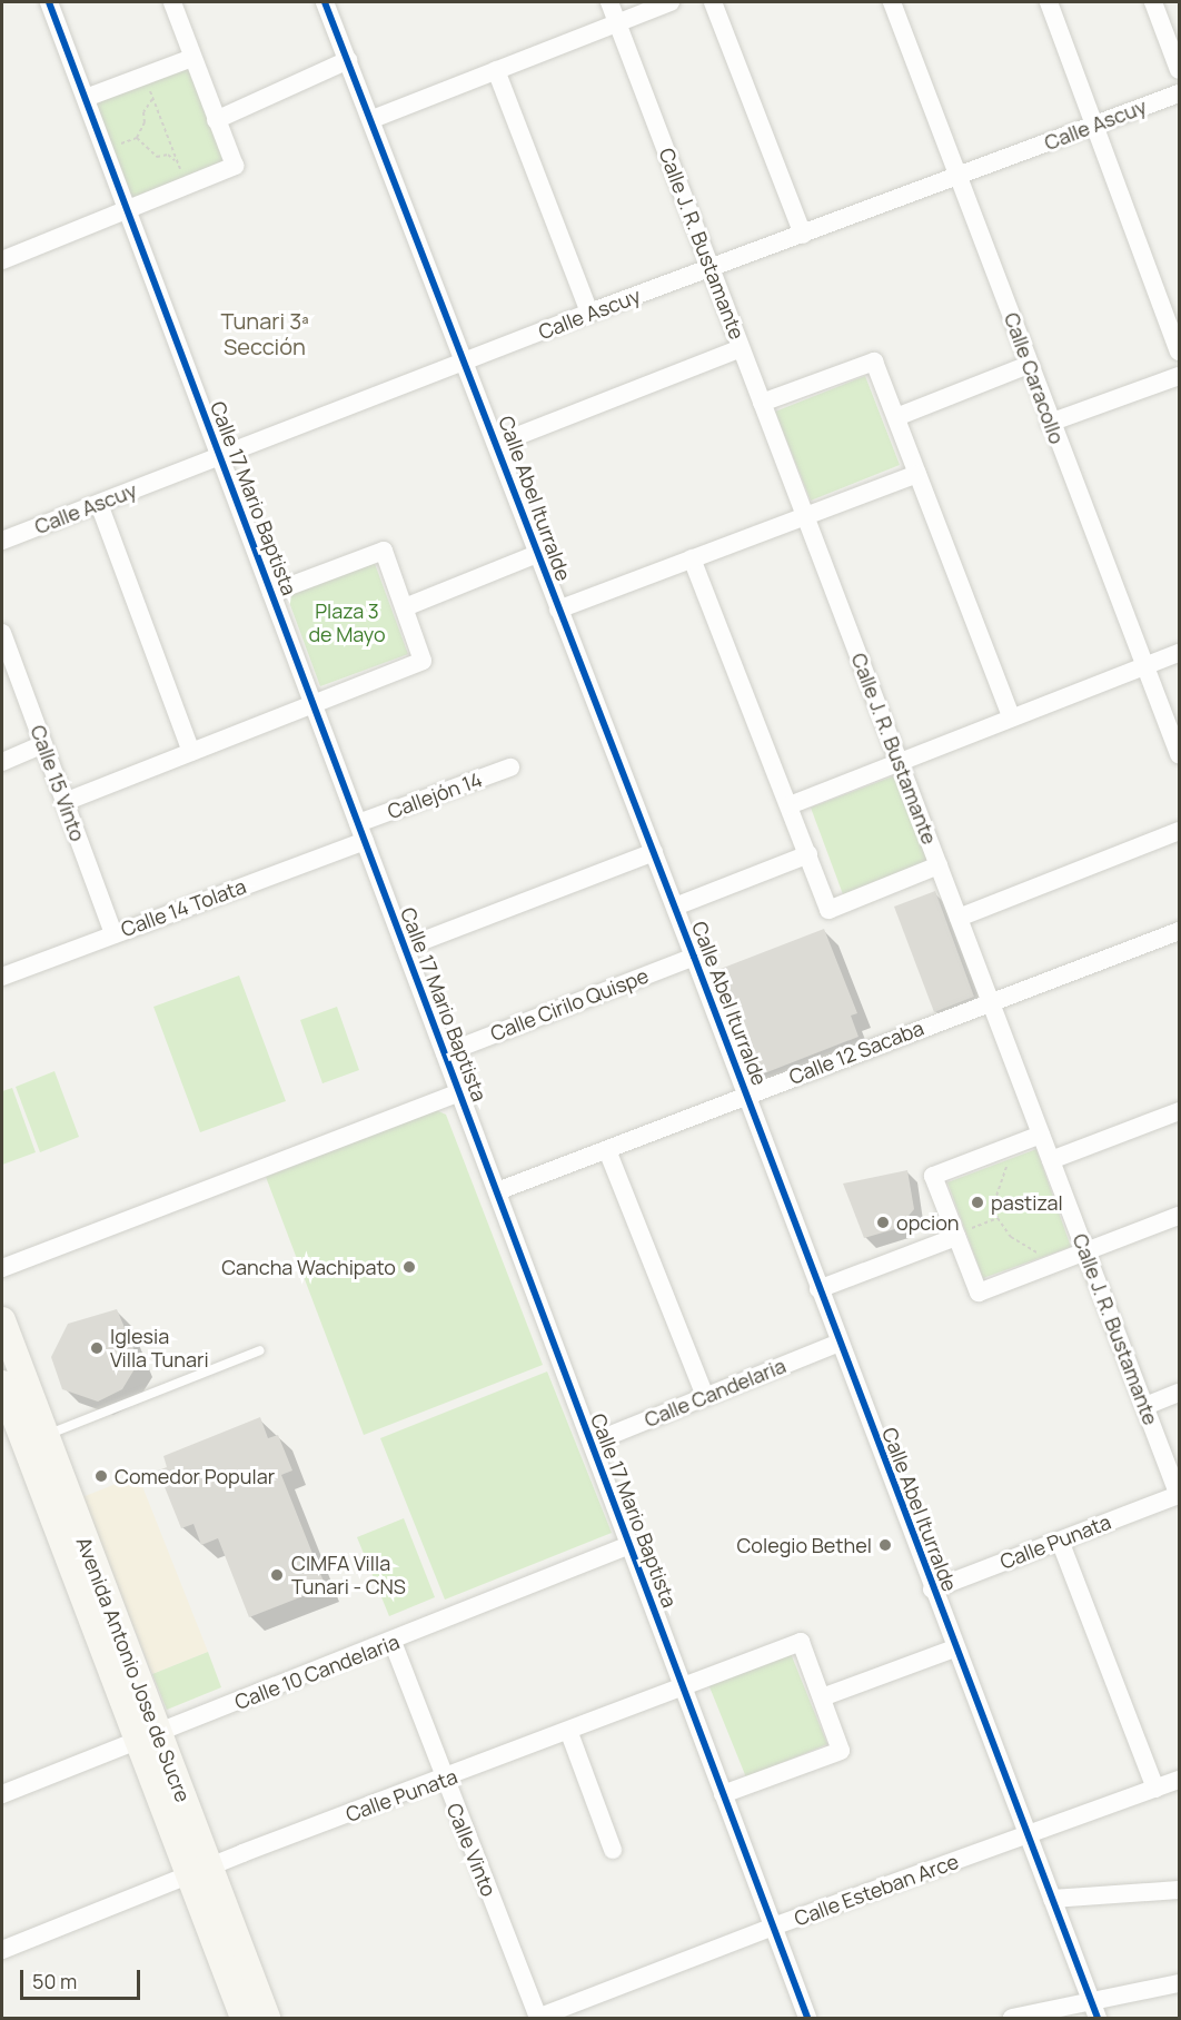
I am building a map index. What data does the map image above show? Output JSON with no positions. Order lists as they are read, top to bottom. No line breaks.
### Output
{"streets":{"main road":["Avenida Antonio Jose de Sucre"],"street":["Calle Ascuy","Calle J. R. Bustamante","Calle Caracollo","Calle 17 Mario Baptista","Calle Abel Iturralde","Calle 15 Vinto","Callejón 14","Calle 14 Tolata","Calle Cirilo Quispe","Calle 12 Sacaba","Calle Candelaria","Calle Punata","Calle 10 Candelaria","Calle Vinto","Calle Esteban Arce"]},"crossings":[["Calle Ascuy","Calle J. R. Bustamante"],["Calle Ascuy","Calle Caracollo"],["Calle Ascuy","Calle 17 Mario Baptista"],["Calle Ascuy","Calle Abel Iturralde"],["Calle J. R. Bustamante","Calle 12 Sacaba"],["Calle J. R. Bustamante","Calle Punata"],["Calle 17 Mario Baptista","Callejón 14"],["Calle 17 Mario Baptista","Calle 14 Tolata"],["Calle 17 Mario Baptista","Calle Cirilo Quispe"],["Calle 17 Mario Baptista","Calle 12 Sacaba"],["Calle 17 Mario Baptista","Calle Candelaria"],["Calle 17 Mario Baptista","Calle Punata"],["Calle 17 Mario Baptista","Calle 10 Candelaria"],["Calle 17 Mario Baptista","Calle Esteban Arce"],["Calle Abel Iturralde","Calle Cirilo Quispe"],["Calle Abel Iturralde","Calle 12 Sacaba"],["Calle Abel Iturralde","Calle Candelaria"],["Calle Abel Iturralde","Calle Punata"],["Calle Abel Iturralde","Calle Esteban Arce"],["Calle 15 Vinto","Calle 14 Tolata"],["Callejón 14","Calle 14 Tolata"],["Calle Punata","Avenida Antonio Jose de Sucre"],["Calle Punata","Calle Vinto"],["Avenida Antonio Jose de Sucre","Calle 10 Candelaria"],["Calle 10 Candelaria","Calle Vinto"],["Calle Vinto","Calle Esteban Arce"]],"districts":["Tunari 3ª Sección"],"parks":["Plaza 3 de Mayo"],"places":["pastizal","opcion","Cancha Wachipato","Iglesia Villa Tunari","Comedor Popular","Colegio Bethel","CIMFA Villa Tunari - CNS"],"scale_bar":"50 m"}
